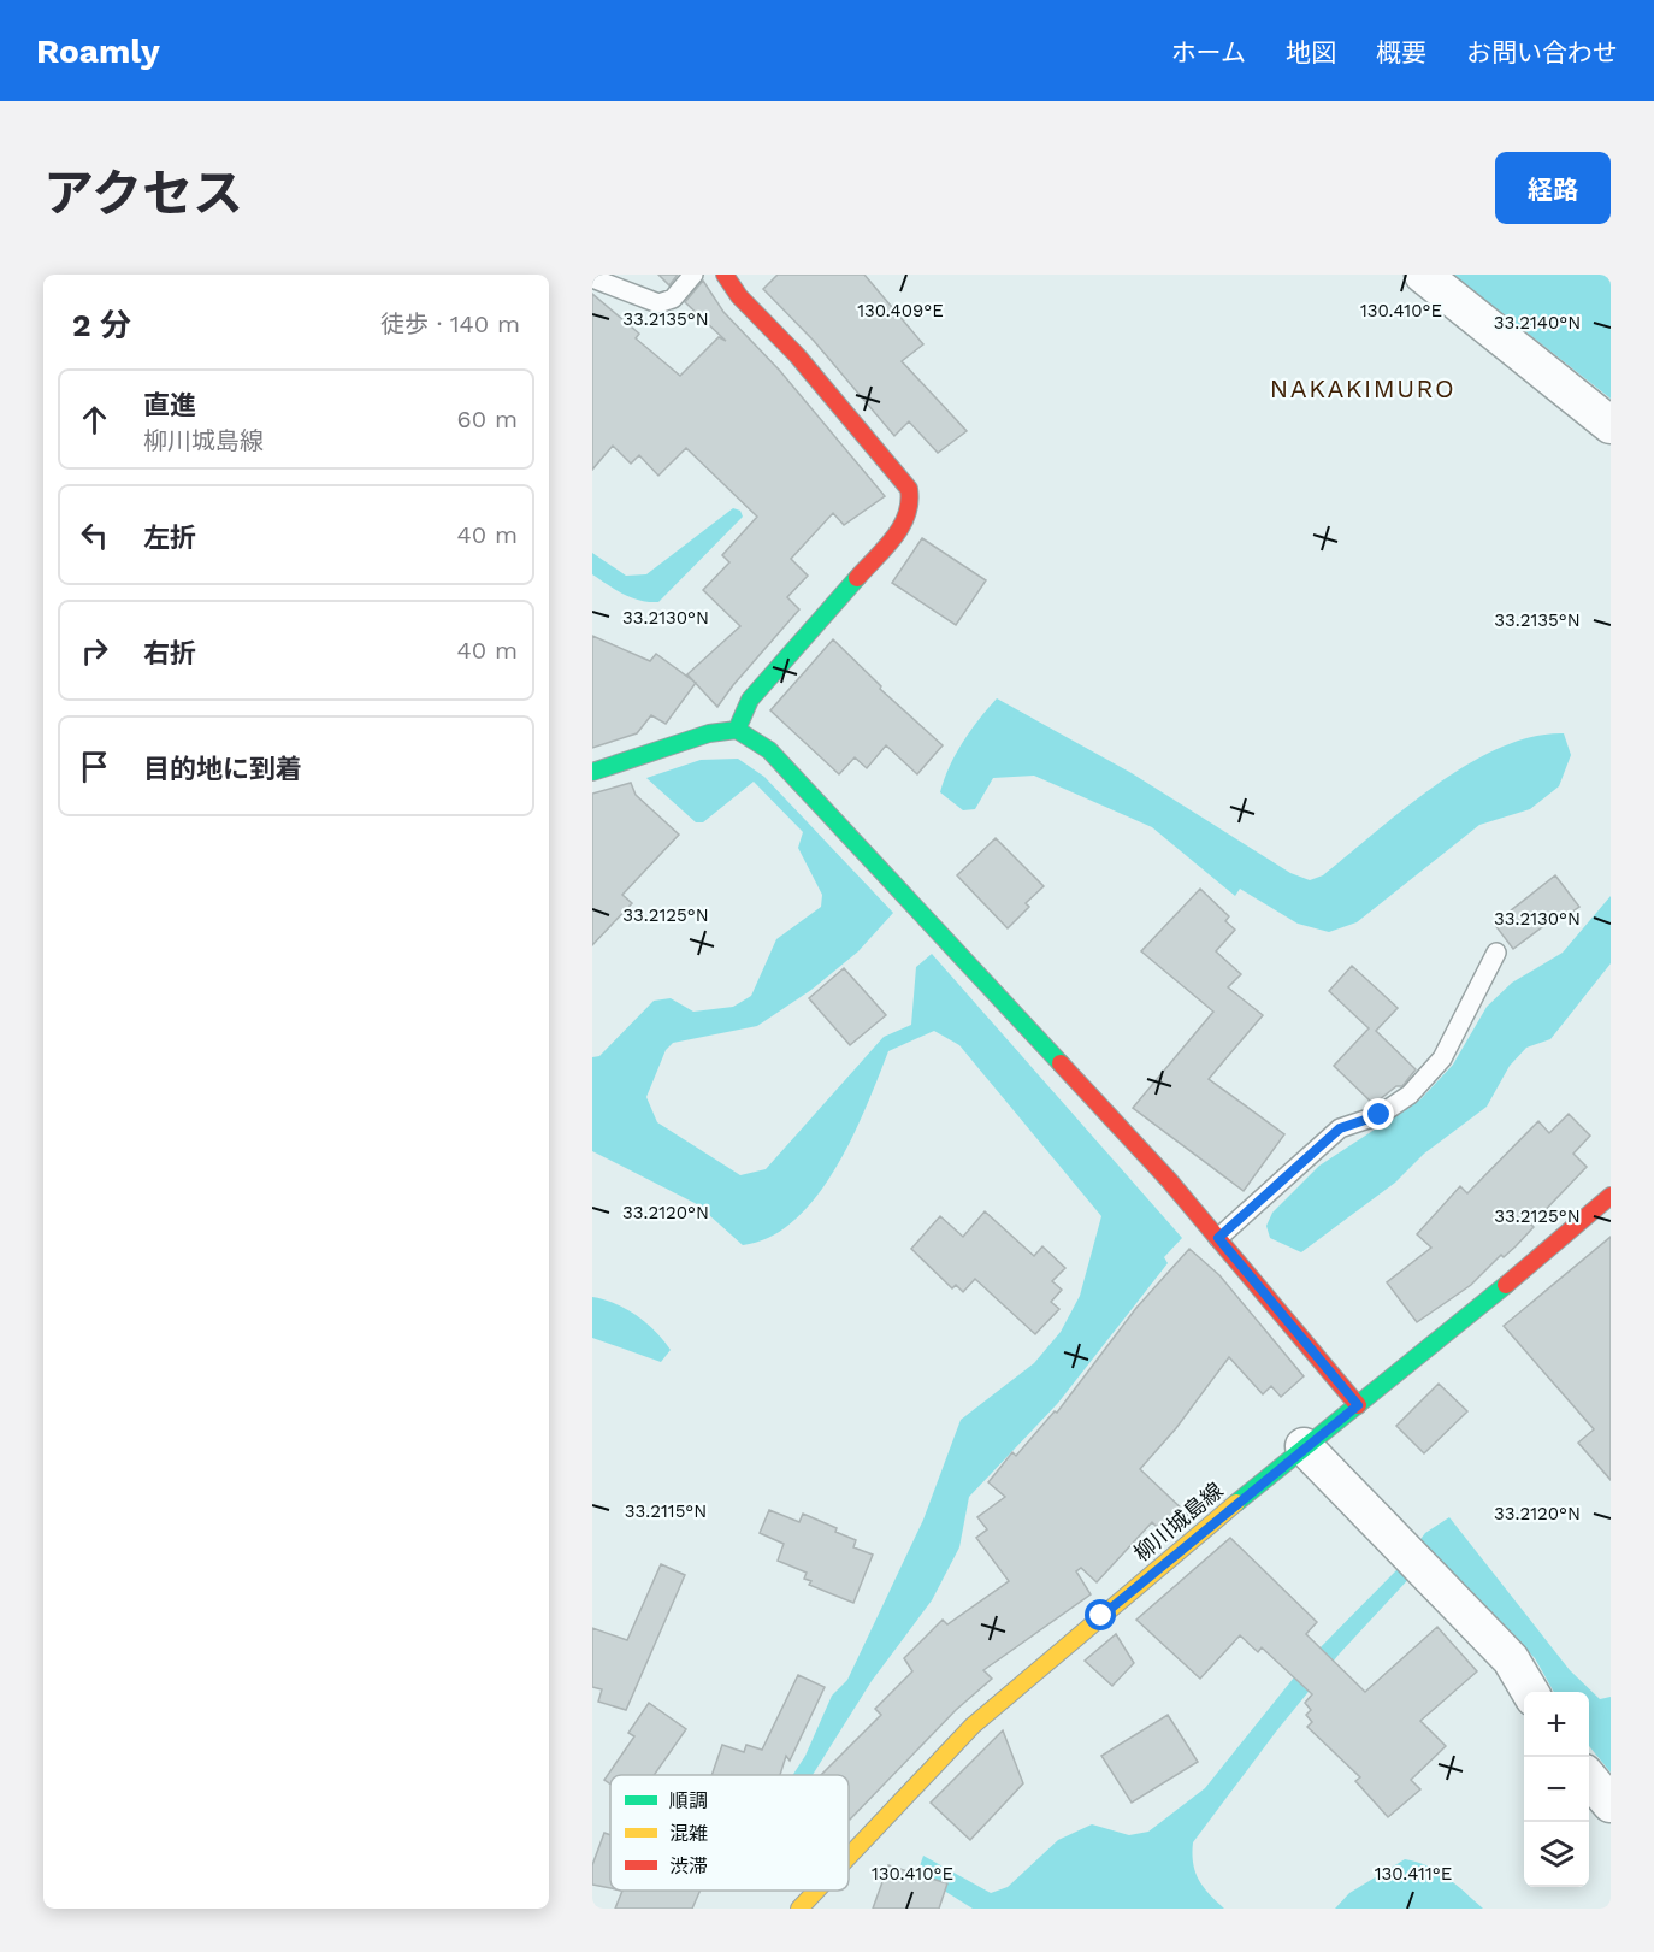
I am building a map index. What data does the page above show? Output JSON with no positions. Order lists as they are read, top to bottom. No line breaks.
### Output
{"streets":{"street":["柳川城島線"]},"districts":["NAKAKIMURO"],"legend":["順調","混雑","渋滞"],"page":{"header":"Roamly","nav":["ホーム","地図","概要","お問い合わせ"],"title":"アクセス","buttons":"経路","heading":["2 分","徒歩 · 140 m"],"list":[["直進","柳川城島線","60 m"],["左折","40 m"],["右折","40 m"],"目的地に到着"],"map_buttons":["+","−"]},"coordinates":["130.409°E","130.410°E","33.2135°N","33.2140°N","33.2130°N","33.2125°N","33.2120°N","33.2115°N","130.411°E"]}
